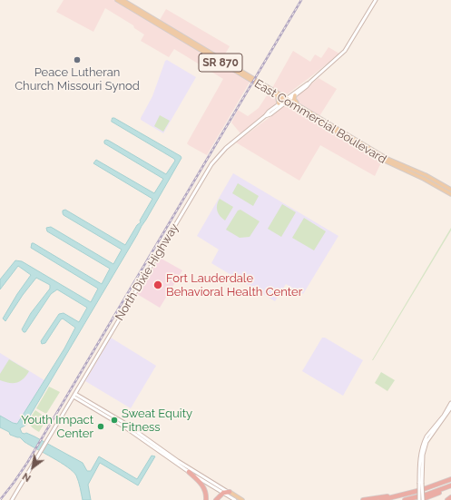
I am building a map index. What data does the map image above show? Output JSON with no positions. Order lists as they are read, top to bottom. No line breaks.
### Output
{"streets":{"main road":["SR 870","East Commercial Boulevard","North Dixie Highway"]},"crossings":[["East Commercial Boulevard","North Dixie Highway"]],"places":["Peace Lutheran Church Missouri Synod","Fort Lauderdale Behavioral Health Center","Sweat Equity Fitness","Youth Impact Center"],"north":"bottom left"}
